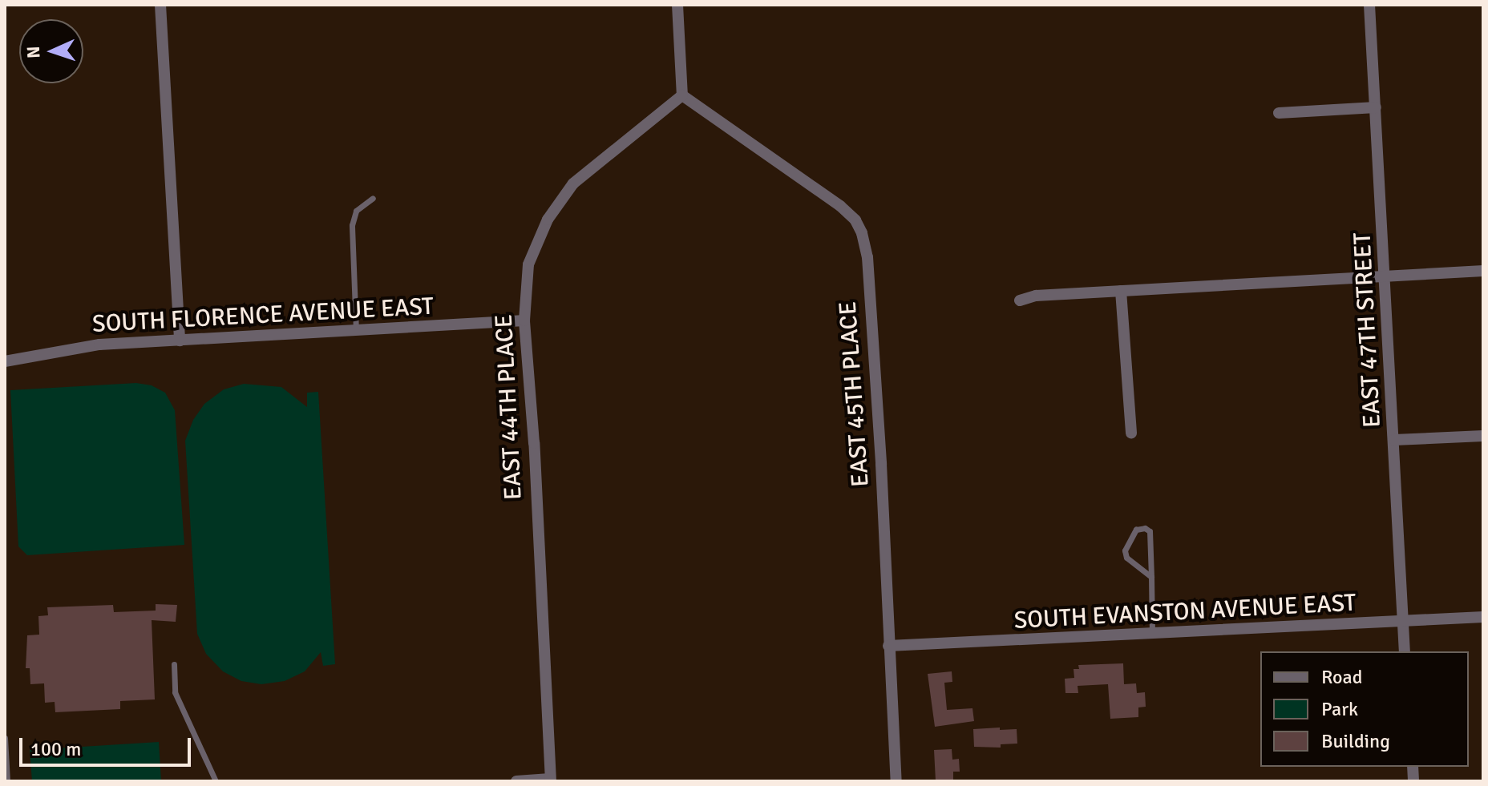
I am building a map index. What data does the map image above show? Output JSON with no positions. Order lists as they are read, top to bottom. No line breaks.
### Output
{"streets":{"street":["SOUTH FLORENCE AVENUE EAST","EAST 47TH STREET","EAST 45TH PLACE","EAST 44TH PLACE","SOUTH EVANSTON AVENUE EAST"]},"crossings":[["SOUTH FLORENCE AVENUE EAST","EAST 44TH PLACE"],["EAST 47TH STREET","SOUTH EVANSTON AVENUE EAST"],["EAST 45TH PLACE","EAST 44TH PLACE"],["EAST 45TH PLACE","SOUTH EVANSTON AVENUE EAST"]],"legend":["Road","Park","Building"],"scale_bar":"100 m","north":"left"}
